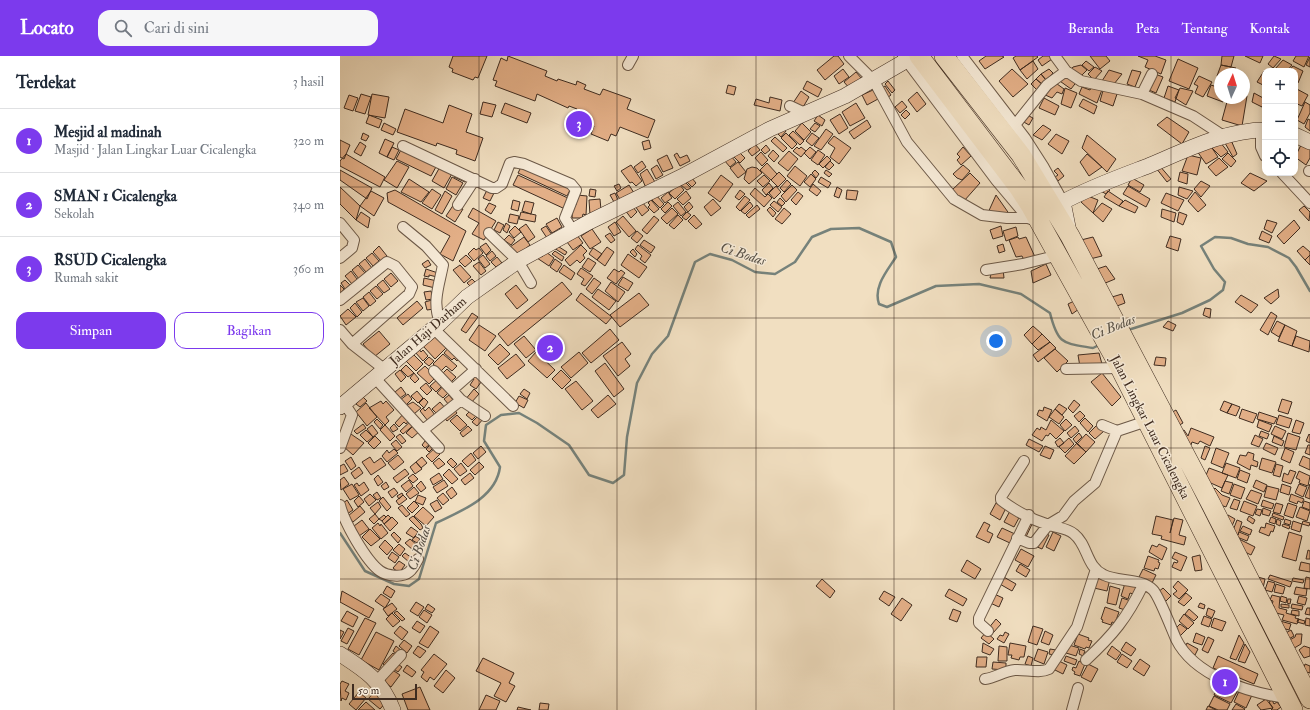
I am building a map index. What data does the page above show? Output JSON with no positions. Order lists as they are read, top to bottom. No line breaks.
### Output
{"streets":{"highway":["Jalan Lingkar Luar Cicalengka"],"street":["Jalan Haji Darham"]},"crossings":[["Jalan Haji Darham","Jalan Lingkar Luar Cicalengka"]],"water":["Ci Bodas"],"scale_bar":"50 m","north":"top","page":{"header":"Locato","search":"Cari di sini","nav":["Beranda","Peta","Tentang","Kontak"],"heading":["Terdekat","3 hasil"],"map_buttons":["+","−"],"list":[{"mark":"1","name":"Mesjid al madinah","note":"Masjid · Jalan Lingkar Luar Cicalengka","value":"320 m"},{"mark":"2","name":"SMAN 1 Cicalengka","note":"Sekolah","value":"340 m"},{"mark":"3","name":"RSUD Cicalengka","note":"Rumah sakit","value":"360 m"}],"pins":["3","2","1"],"buttons":["Simpan","Bagikan"],"scale":"50 m"}}
